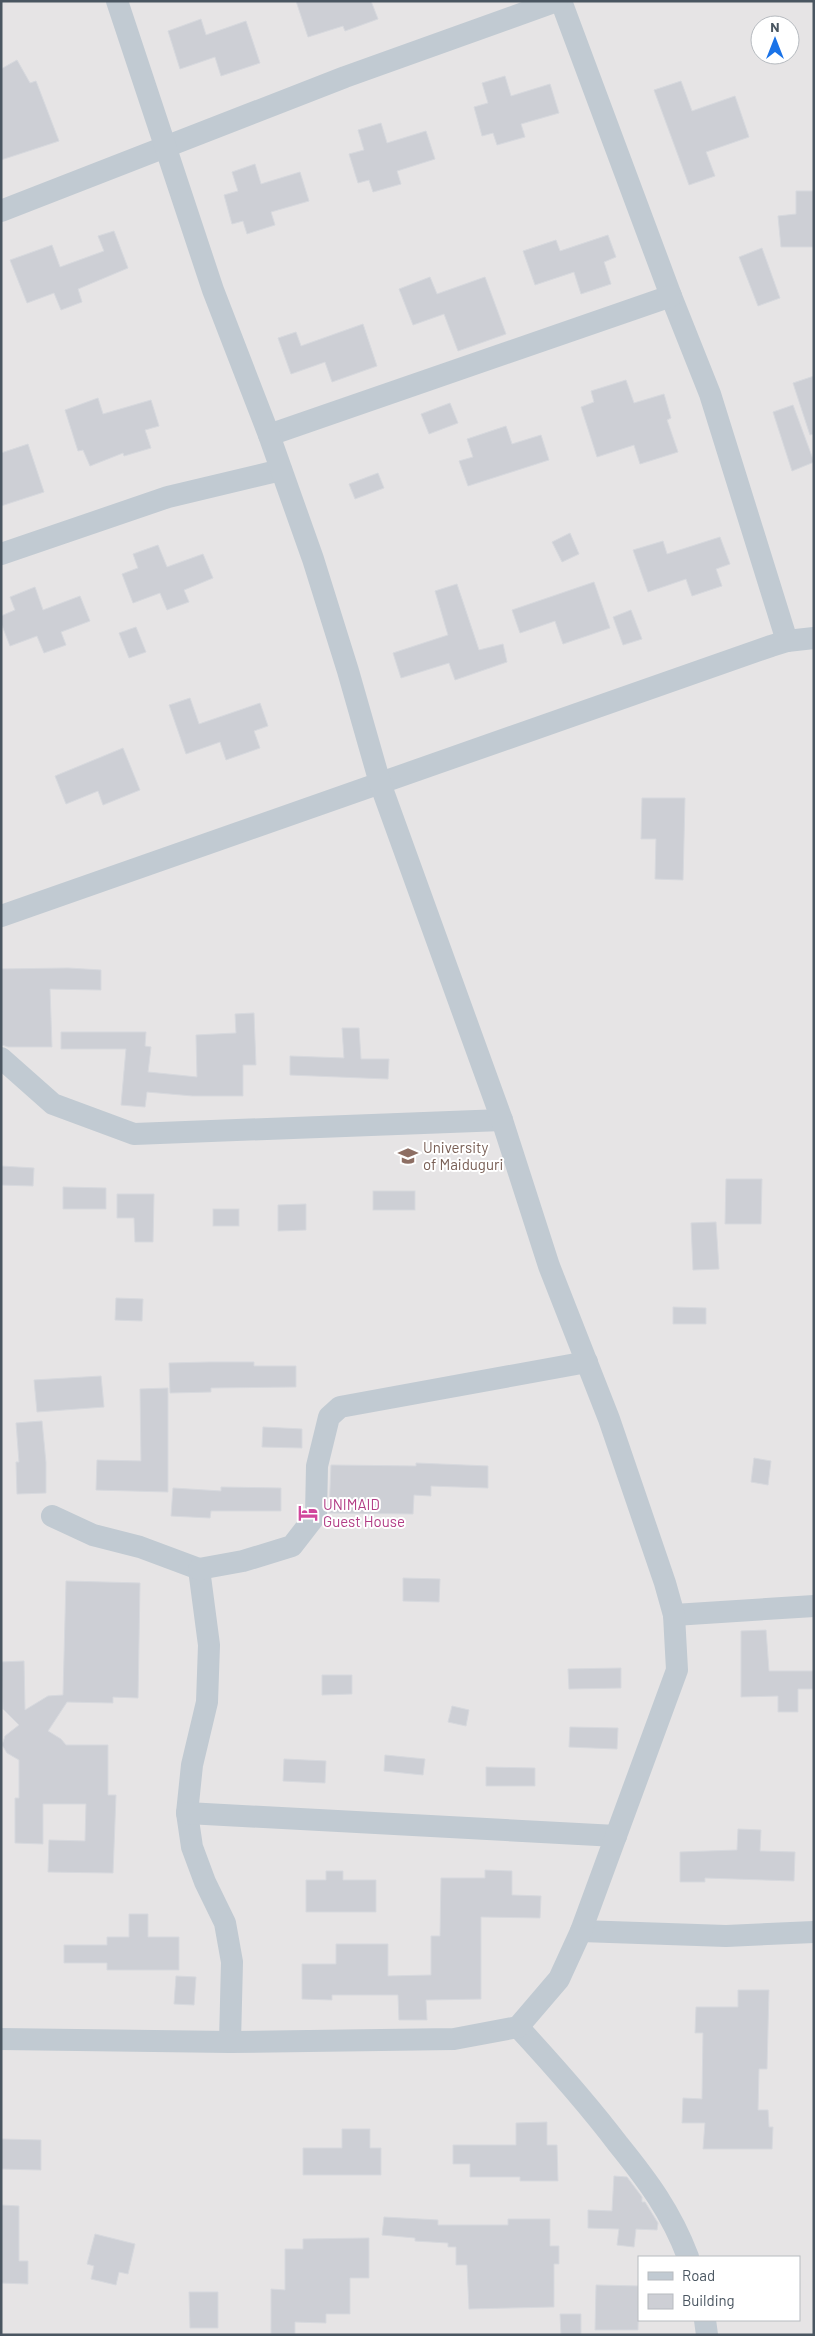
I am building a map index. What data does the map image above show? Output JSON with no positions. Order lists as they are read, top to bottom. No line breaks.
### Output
{"places":{"school or university":["University of Maiduguri"],"hotel":["UNIMAID Guest House"]},"legend":["Road","Building"],"north":"top"}
